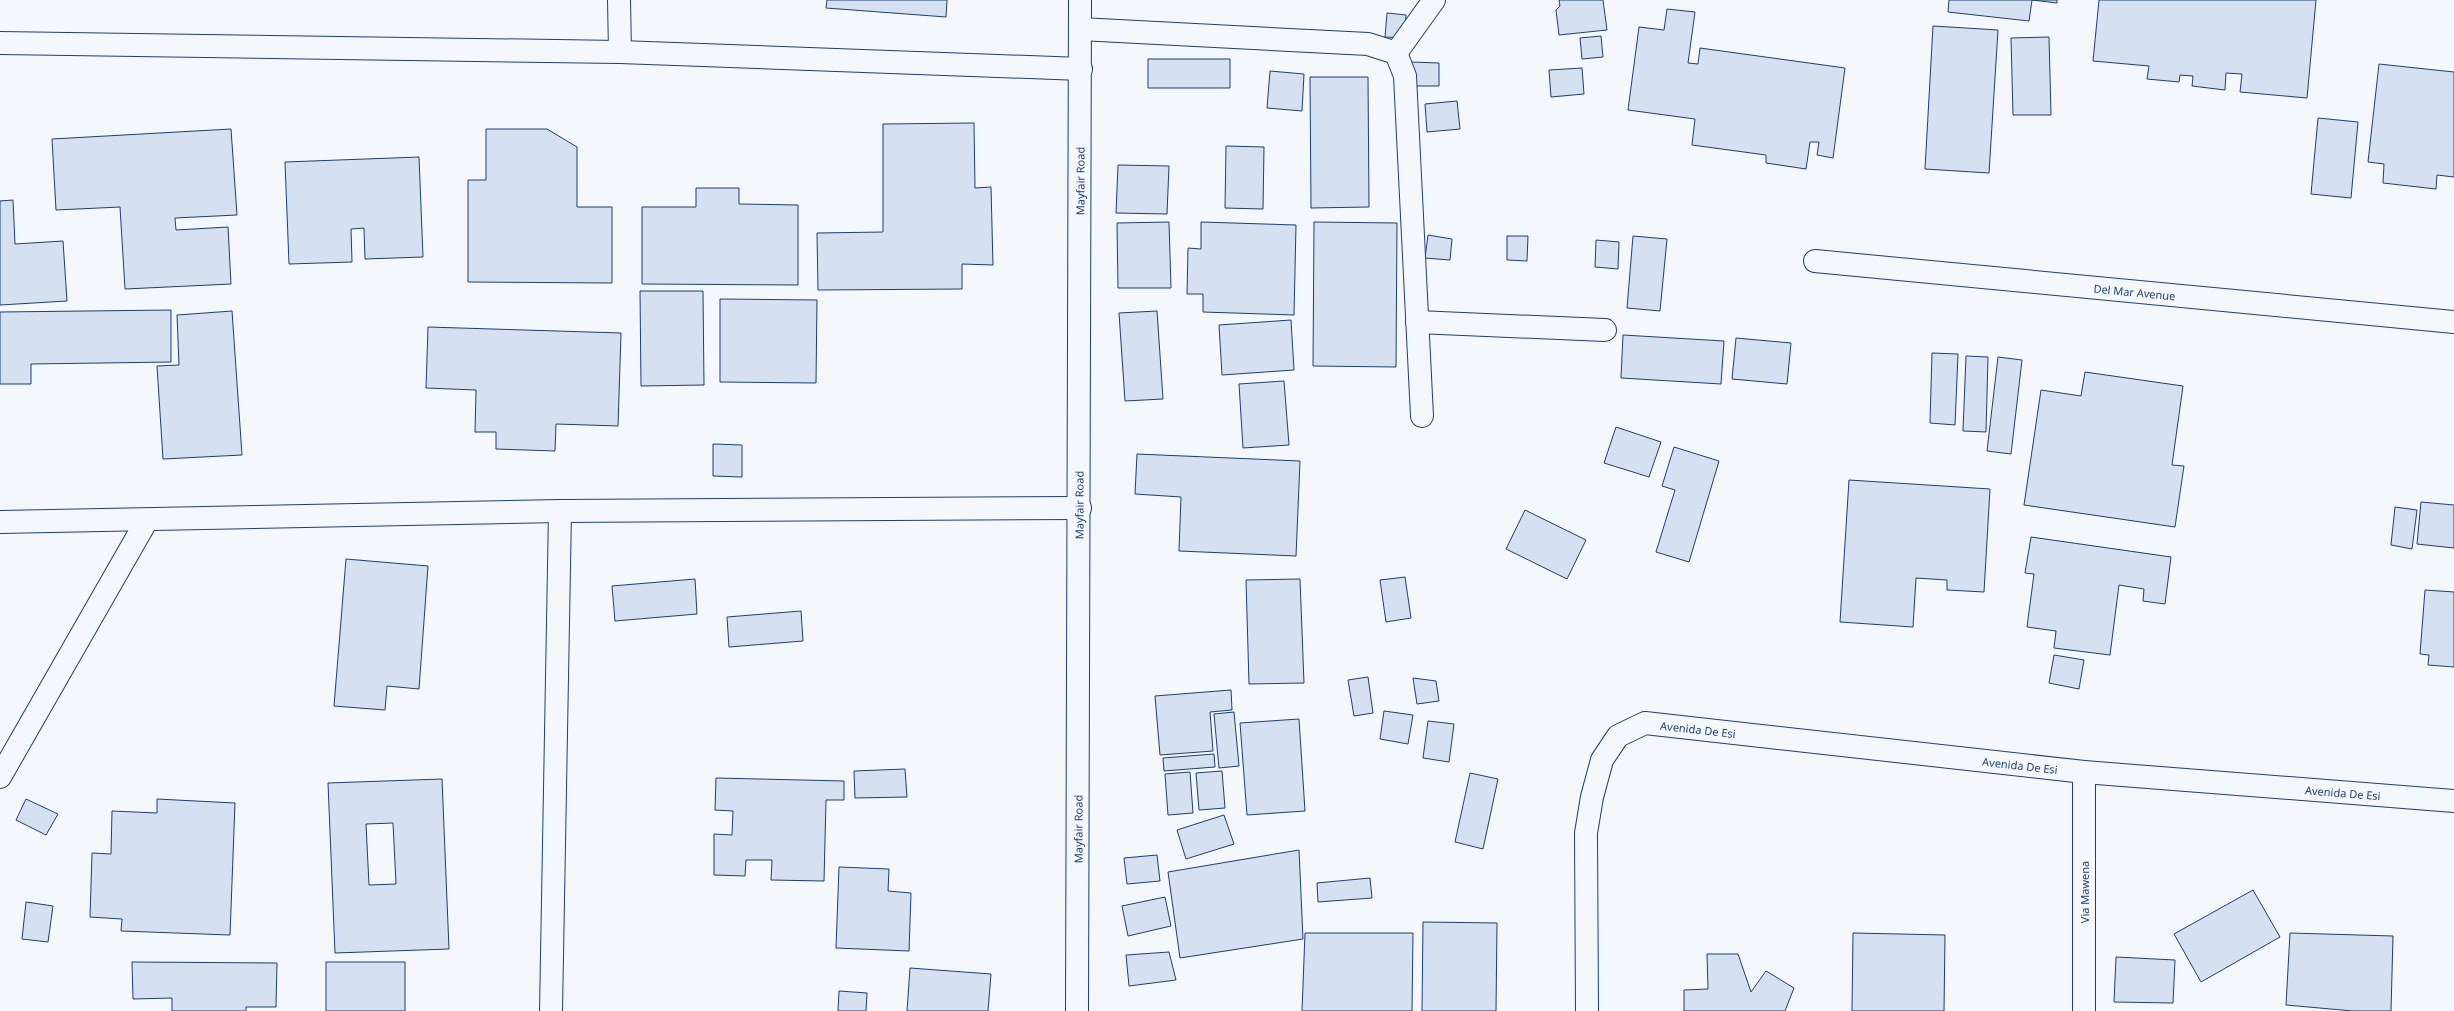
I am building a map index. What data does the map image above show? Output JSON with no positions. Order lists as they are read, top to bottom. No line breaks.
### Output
{"streets":{"street":["Mayfair Road","Del Mar Avenue","Avenida De Esi","Via Mawena"]},"crossings":[["Avenida De Esi","Via Mawena"]]}
